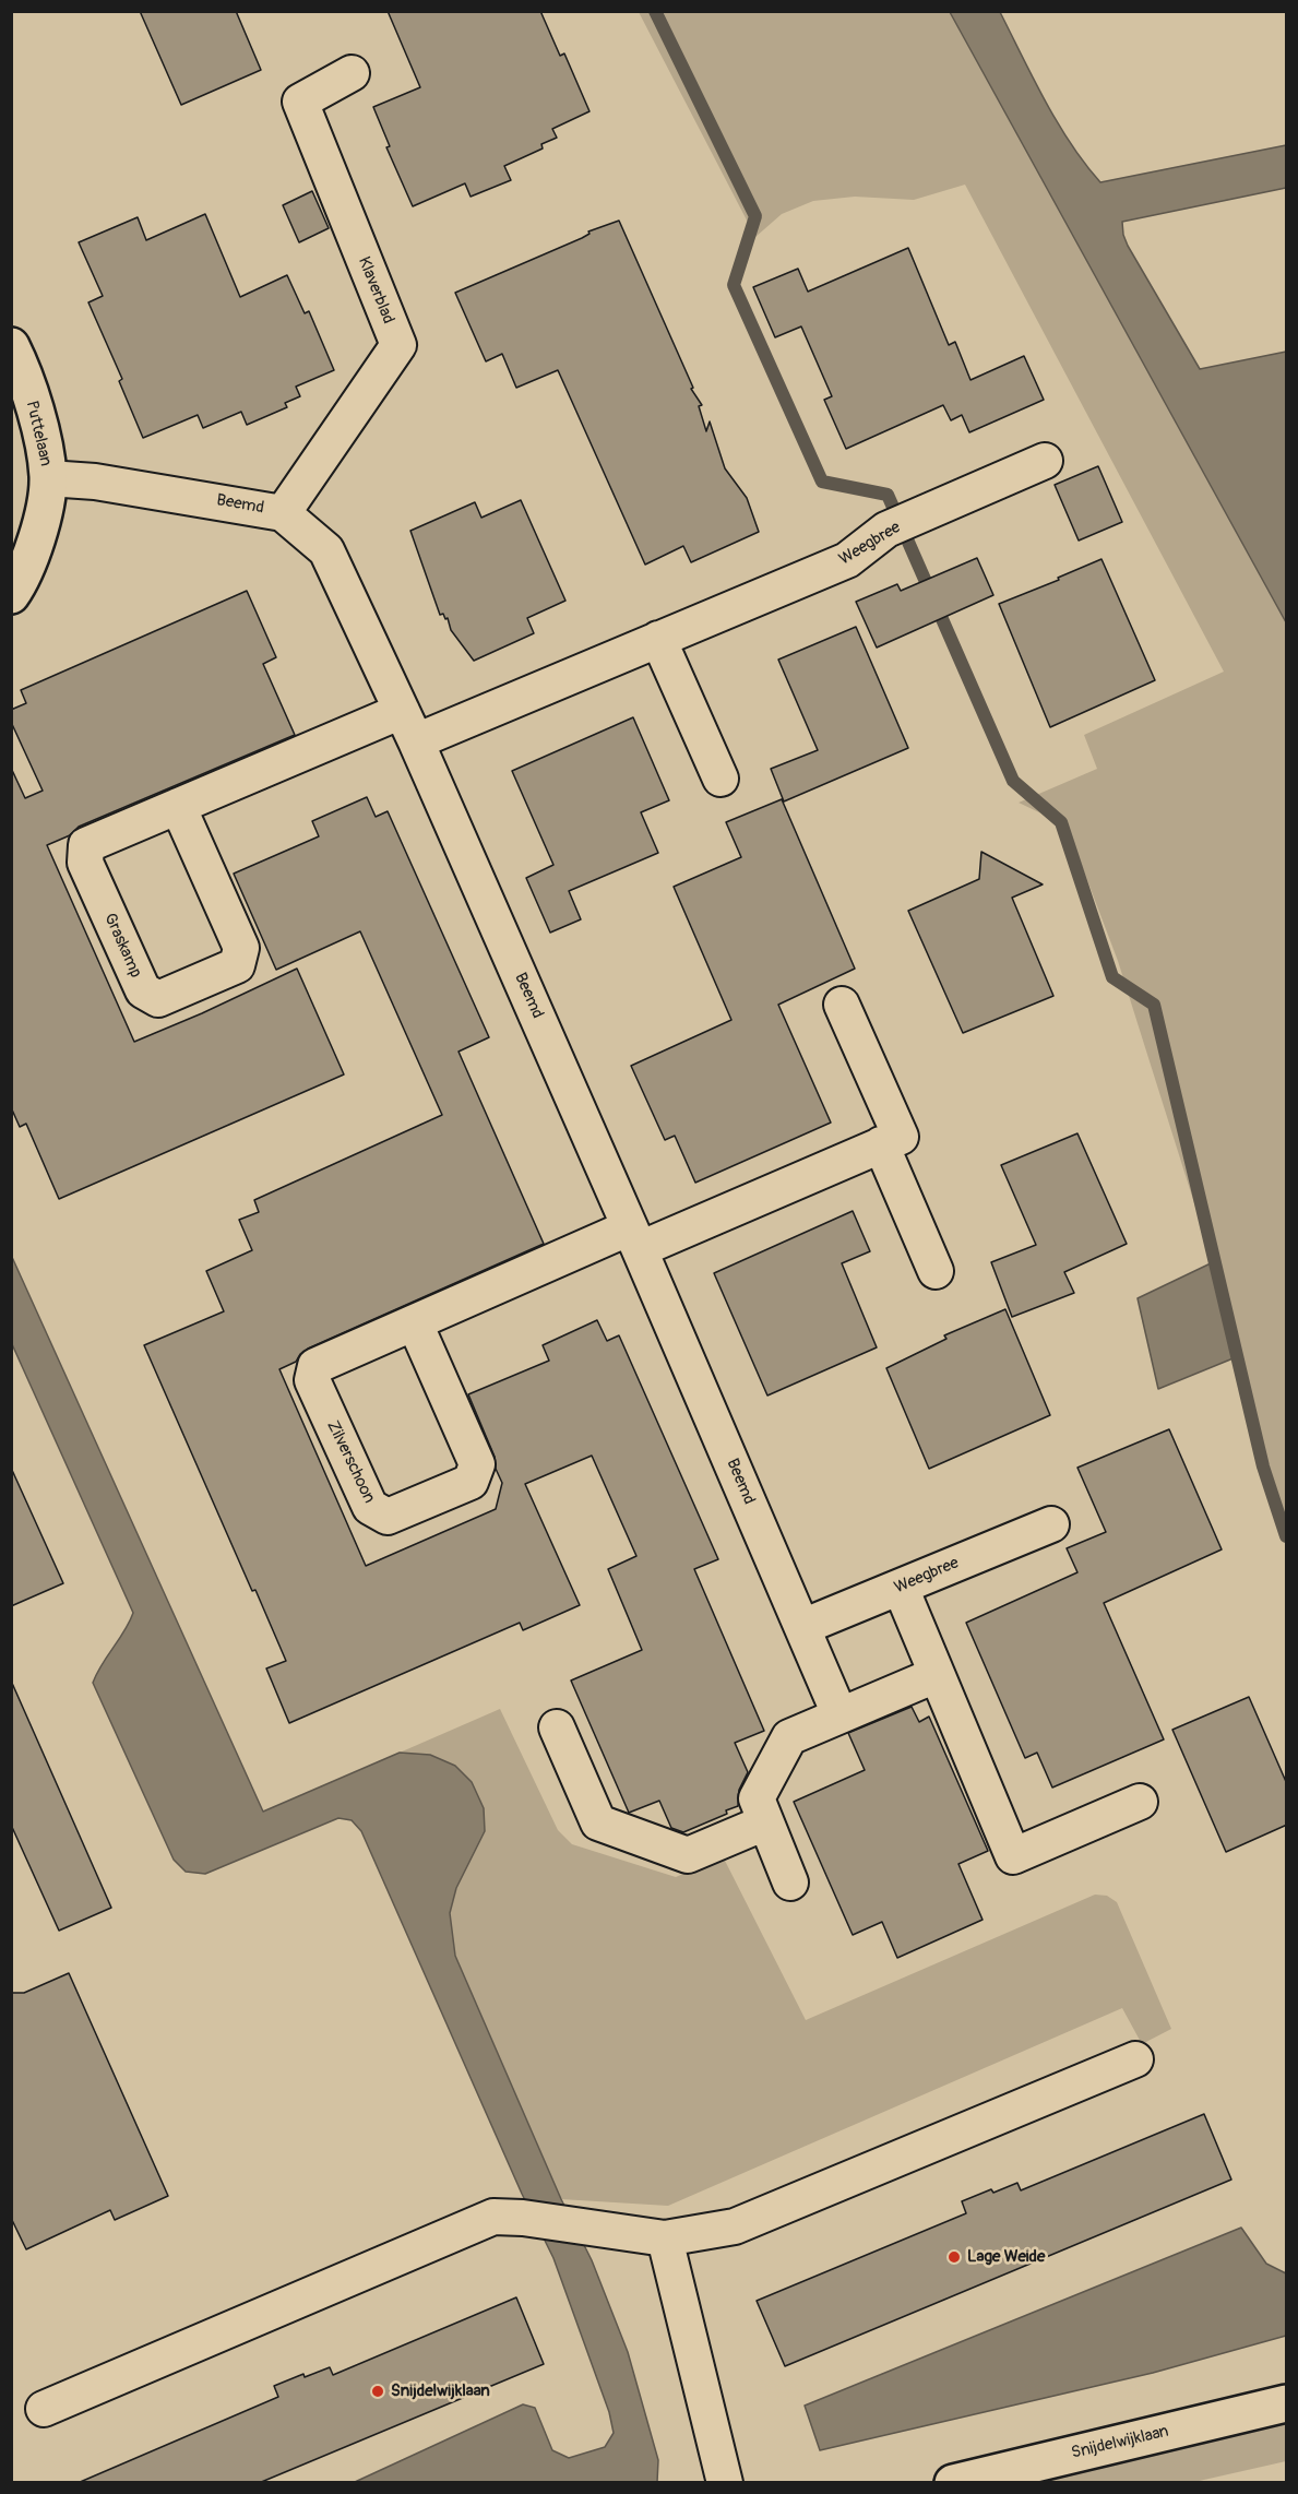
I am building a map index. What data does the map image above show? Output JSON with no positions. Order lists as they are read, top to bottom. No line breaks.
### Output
{"streets":{"street":["Klaverblad","Puttelaan","Beemd","Weegbree","Graskamp","Zilverschoon","Snijdelwijklaan"]},"crossings":[["Klaverblad","Beemd"],["Puttelaan","Beemd"],["Beemd","Weegbree"],["Beemd","Graskamp"],["Beemd","Zilverschoon"]],"places":["Lage Weide","Snijdelwijklaan"]}
